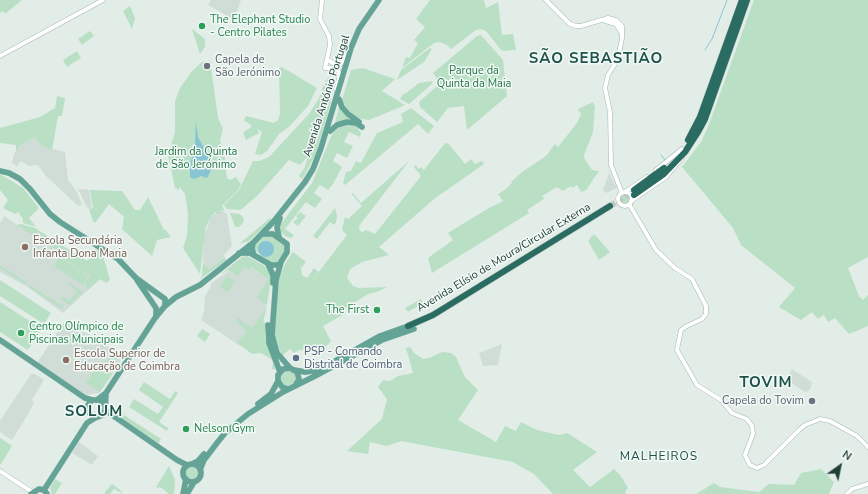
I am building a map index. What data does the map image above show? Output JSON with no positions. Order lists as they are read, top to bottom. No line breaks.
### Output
{"streets":{"highway":["Avenida Elísio de Moura/Circular Externa"],"main road":["Avenida António Portugal"]},"districts":["SÃO SEBASTIÃO","TOVIM","SOLUM","MALHEIROS"],"parks":["Parque da Quinta da Maia","Jardim da Quinta de São Jerónimo"],"places":["The Elephant Studio - Centro Pilates","Capela de São Jerónimo","Escola Secundária Infanta Dona Maria","The First","Centro Olímpico de Piscinas Municipais","PSP - Comando Distrital de Coimbra","Escola Superior de Educação de Coimbra","Capela do Tovim","Nelson Gym"],"north":"top right"}
